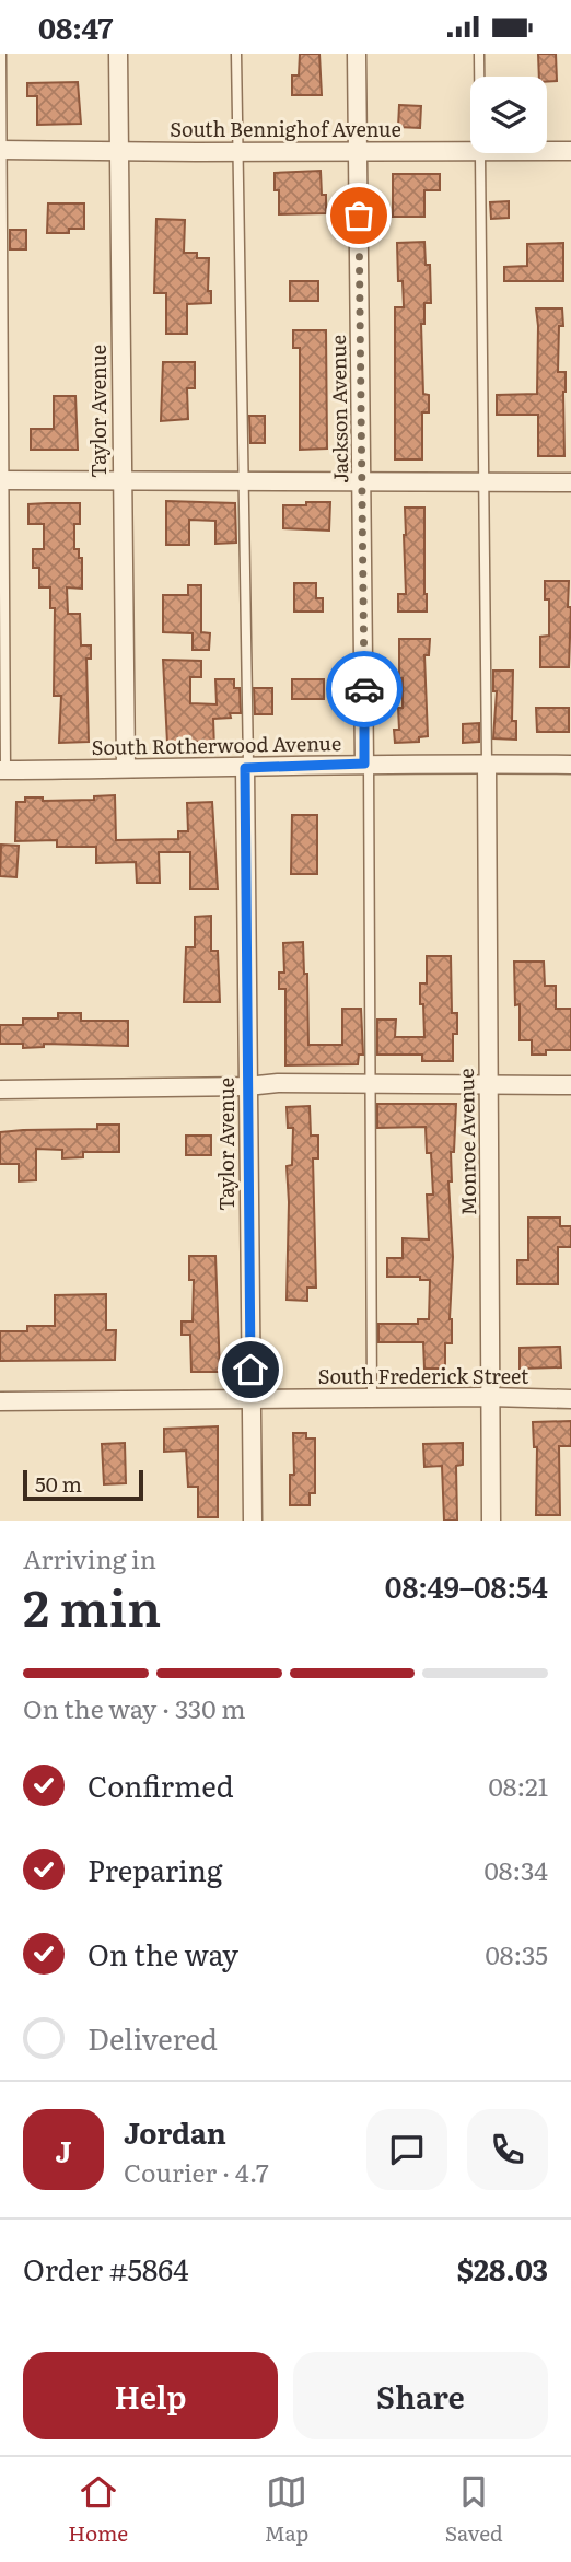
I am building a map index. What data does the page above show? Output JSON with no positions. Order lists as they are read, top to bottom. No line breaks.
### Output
{"streets":{"street":["South Bennighof Avenue","Jackson Avenue","Taylor Avenue","South Rotherwood Avenue","Monroe Avenue","South Frederick Street"]},"crossings":[["South Bennighof Avenue","Jackson Avenue"],["South Bennighof Avenue","Taylor Avenue"],["Jackson Avenue","South Rotherwood Avenue"],["Taylor Avenue","South Rotherwood Avenue"],["Taylor Avenue","South Frederick Street"],["South Rotherwood Avenue","Monroe Avenue"],["Monroe Avenue","South Frederick Street"]],"scale_bar":"50 m","page":{"status":"08:47","scale":"50 m","heading":["2 min","Arriving in","08:49–08:54"],"panel":["Jordan","Courier · 4.7","Order #5864","$28.03"],"bar":"On the way · 330 m","list":[["Confirmed","08:21"],["Preparing","08:34"],["On the way","08:35"],"Delivered"],"round":"J","buttons":["Help","Share"],"tabs":["Home","Map","Saved"]}}
